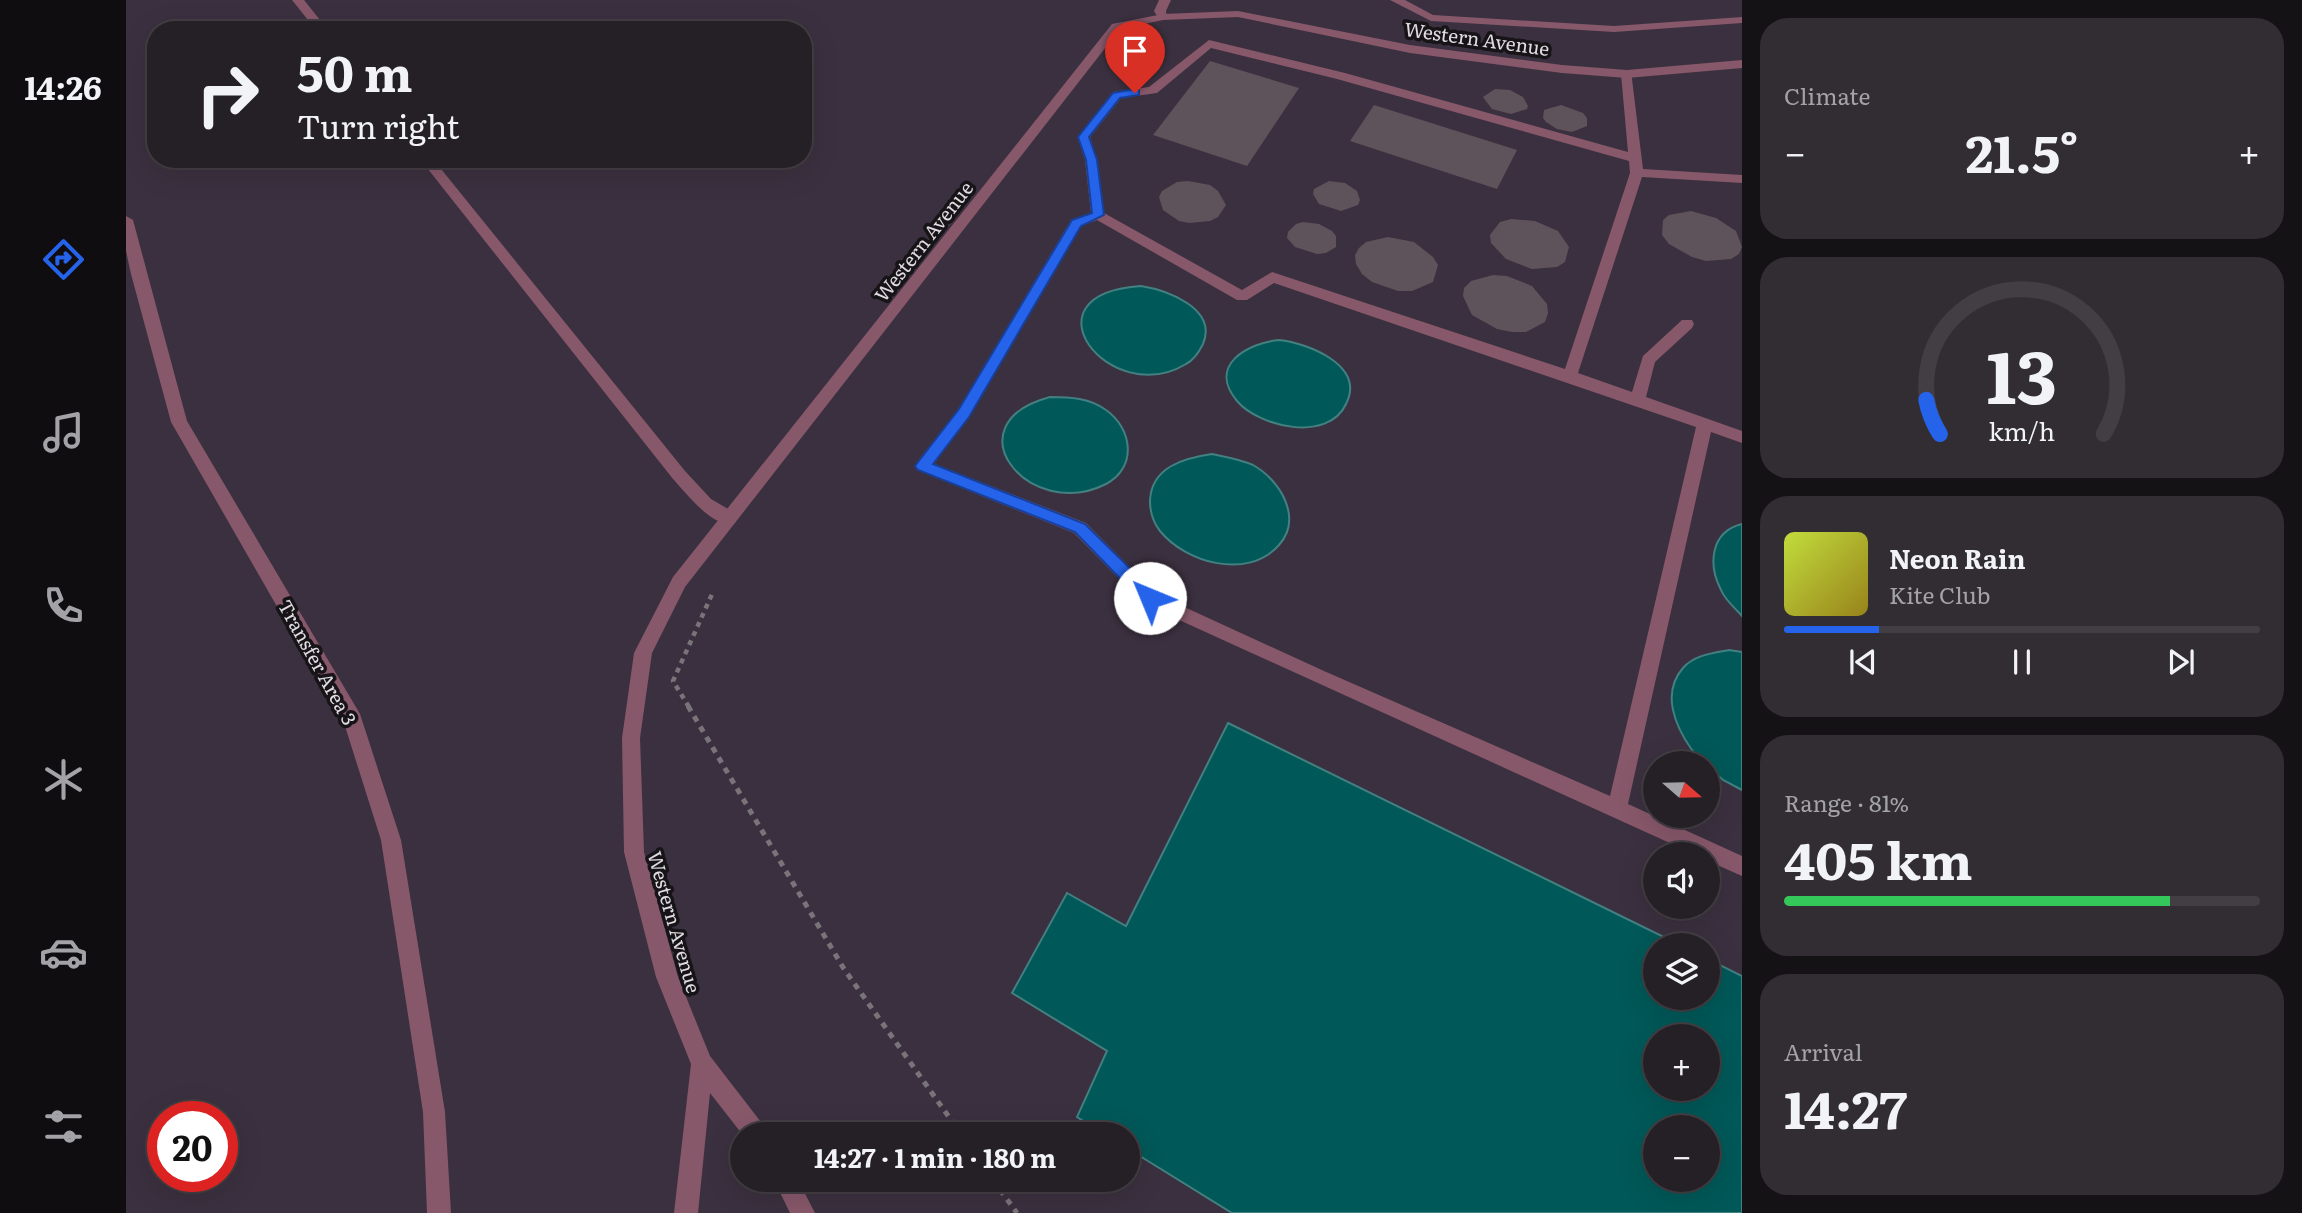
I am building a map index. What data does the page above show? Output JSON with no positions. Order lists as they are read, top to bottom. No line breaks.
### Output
{"streets":{"street":["Western Avenue","Transfer Area 3"]},"north":"right","page":{"tabs":"14:26","tile":["Climate",["Range · 81%","405 km"],["Arrival","14:27"]],"turn":["50 m","Turn right"],"heat":["−","21.5°","+"],"song":["Neon Rain","Kite Club"],"map_buttons":["+","−"],"limit":"20","trip":"14:27 · 1 min · 180 m","gauge":["13","km/h"]}}
